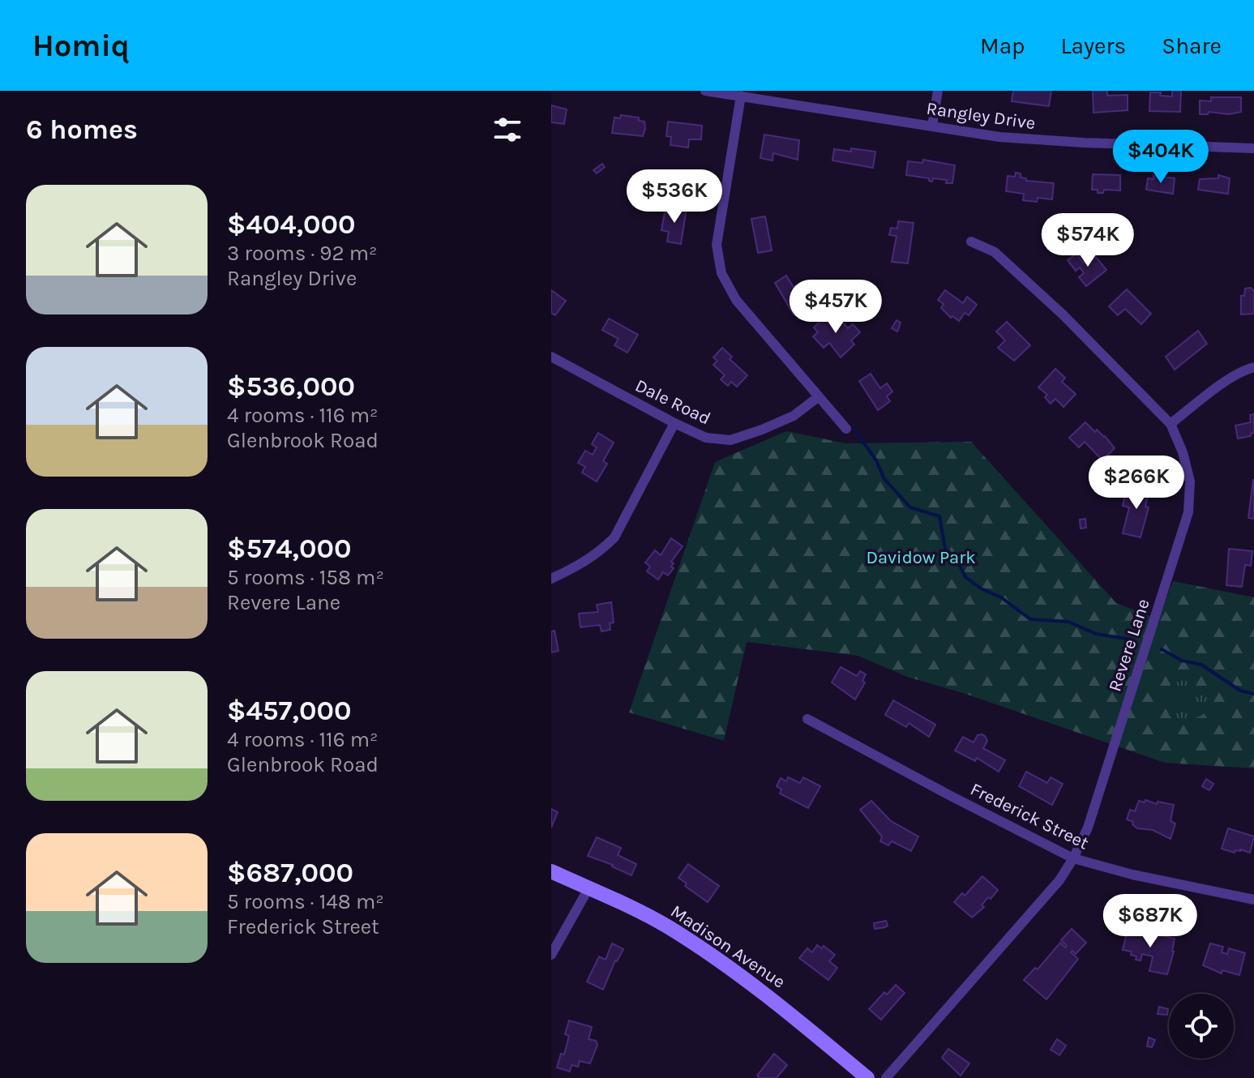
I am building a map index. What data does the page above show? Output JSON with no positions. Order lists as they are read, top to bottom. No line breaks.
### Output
{"streets":{"street":["Rangley Drive","Dale Road","Revere Lane","Frederick Street","Madison Avenue"]},"crossings":[["Revere Lane","Frederick Street"]],"parks":["Davidow Park"],"page":{"header":"Homiq","nav":["Map","Layers","Share"],"heading":"6 homes","price":["$404K","$536K","$574K","$457K","$266K","$687K"],"list":[{"name":"$404,000","note":"3 rooms · 92 m² · Rangley Drive"},{"name":"$536,000","note":"4 rooms · 116 m² · Glenbrook Road"},{"name":"$574,000","note":"5 rooms · 158 m² · Revere Lane"},{"name":"$457,000","note":"4 rooms · 116 m² · Glenbrook Road"},{"name":"$687,000","note":"5 rooms · 148 m² · Frederick Street"}]}}
